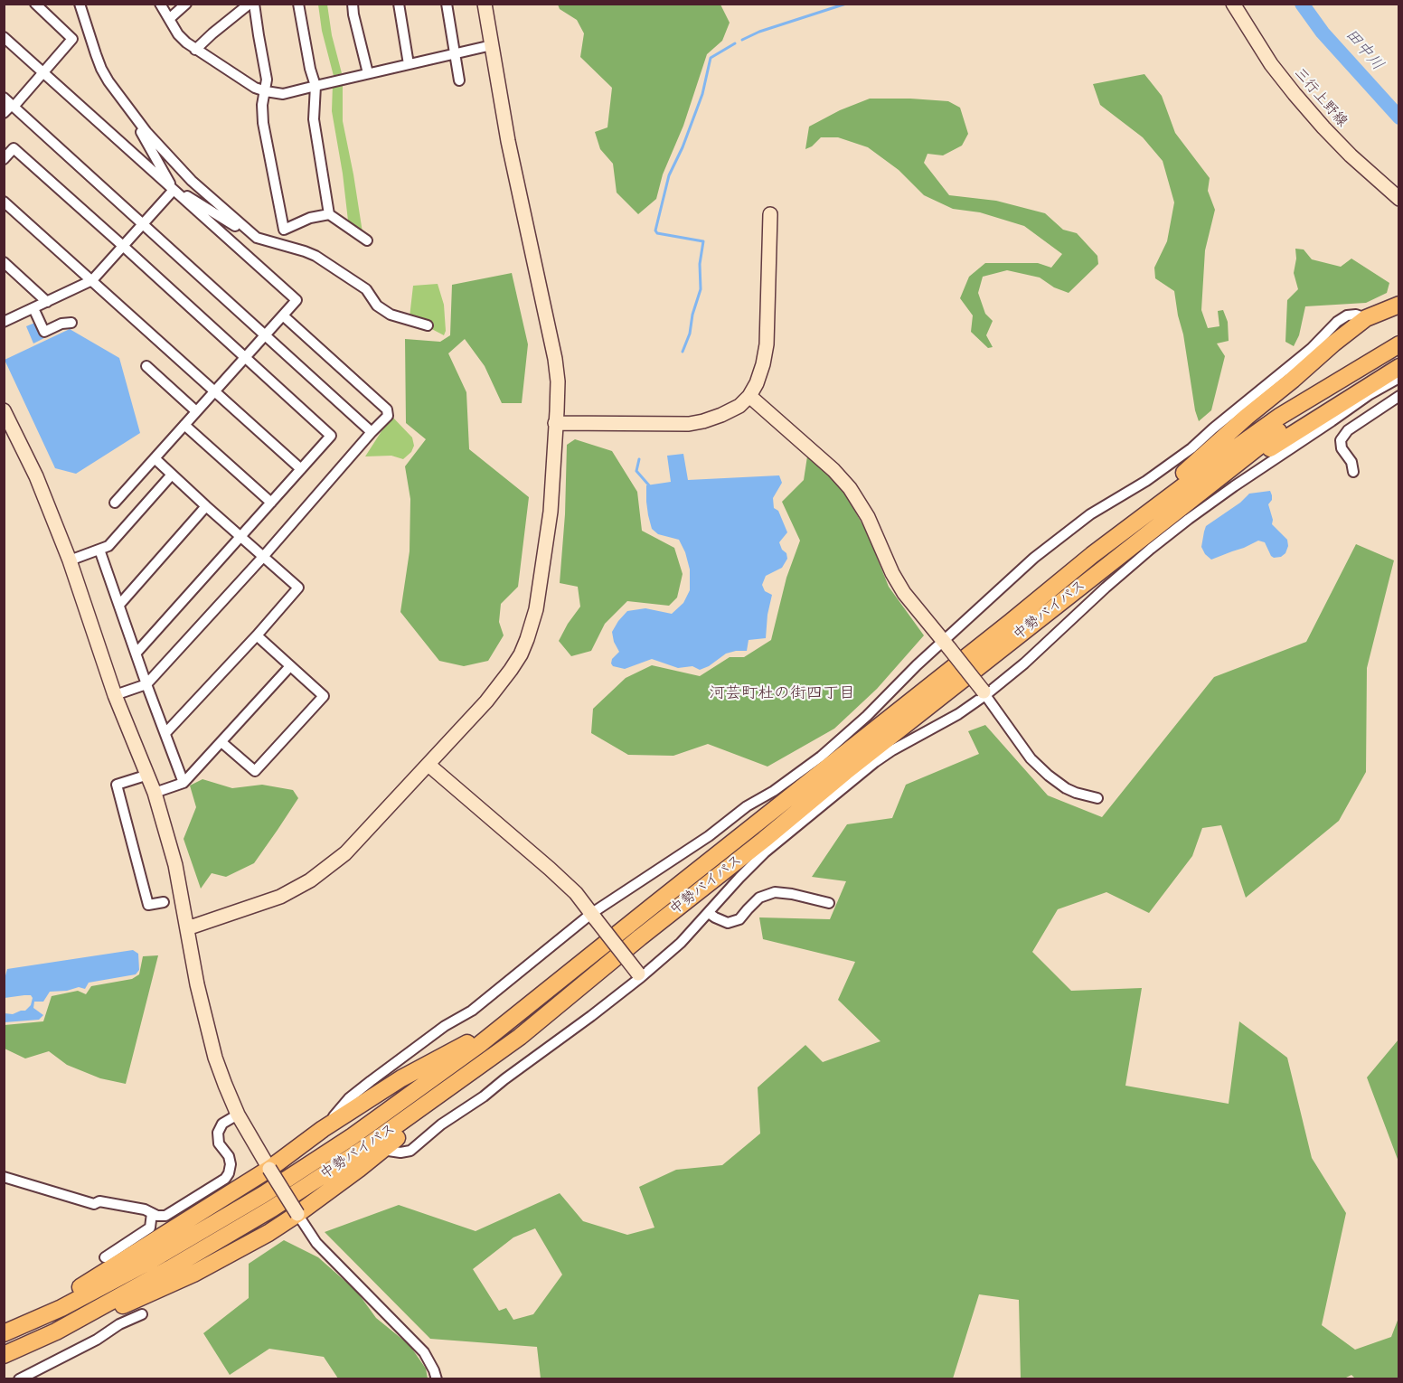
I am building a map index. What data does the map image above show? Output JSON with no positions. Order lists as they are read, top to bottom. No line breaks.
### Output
{"streets":{"highway":["中勢バイパス"],"street":["三行上野線"]},"districts":["河芸町杜の街四丁目"],"water":["田中川"]}
